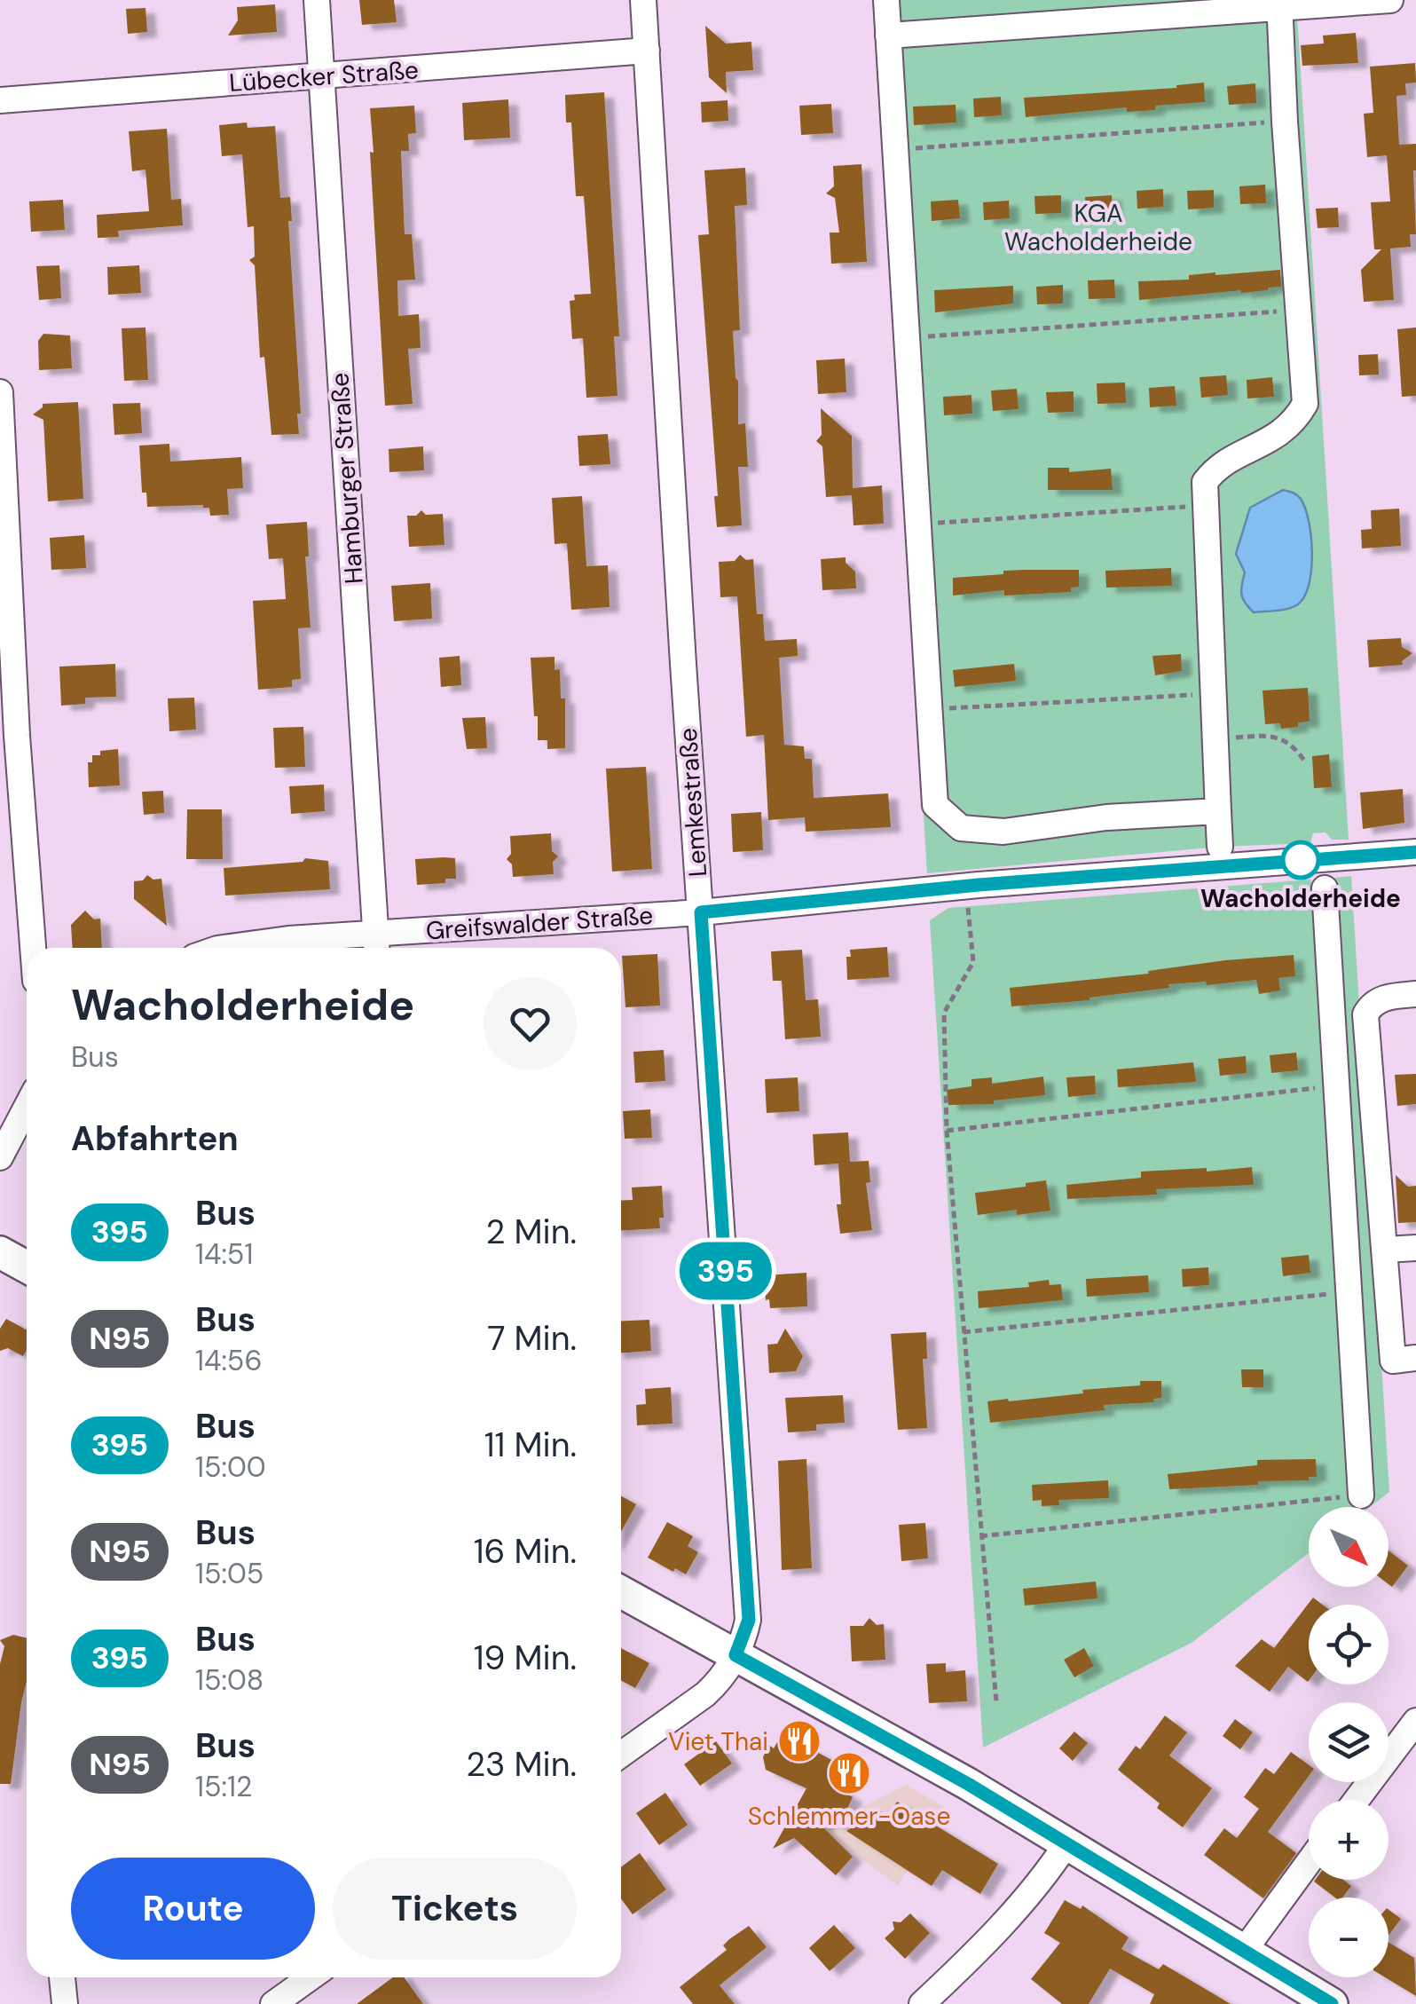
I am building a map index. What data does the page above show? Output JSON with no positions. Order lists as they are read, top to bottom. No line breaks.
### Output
{"streets":{"street":["Lübecker Straße","Hamburger Straße","Lemkestraße","Greifswalder Straße"]},"crossings":[["Lübecker Straße","Hamburger Straße"],["Lübecker Straße","Lemkestraße"],["Hamburger Straße","Greifswalder Straße"],["Lemkestraße","Greifswalder Straße"]],"parks":["KGA Wacholderheide"],"places":{"other":["Wacholderheide"],"restaurant":["Viet Thai","Schlemmer-Oase"]},"lines":["bus line 395"],"north":"bottom right","page":{"on_map":"395","heading":[["Wacholderheide","Bus"],"Abfahrten"],"list":[{"mark":"395","name":"Bus","note":"14:51","value":"2 Min."},{"mark":"N95","name":"Bus","note":"14:56","value":"7 Min."},{"mark":"395","name":"Bus","note":"15:00","value":"11 Min."},{"mark":"N95","name":"Bus","note":"15:05","value":"16 Min."},{"mark":"395","name":"Bus","note":"15:08","value":"19 Min."},{"mark":"N95","name":"Bus","note":"15:12","value":"23 Min."}],"map_buttons":["+","−"],"buttons":["Route","Tickets"]}}
